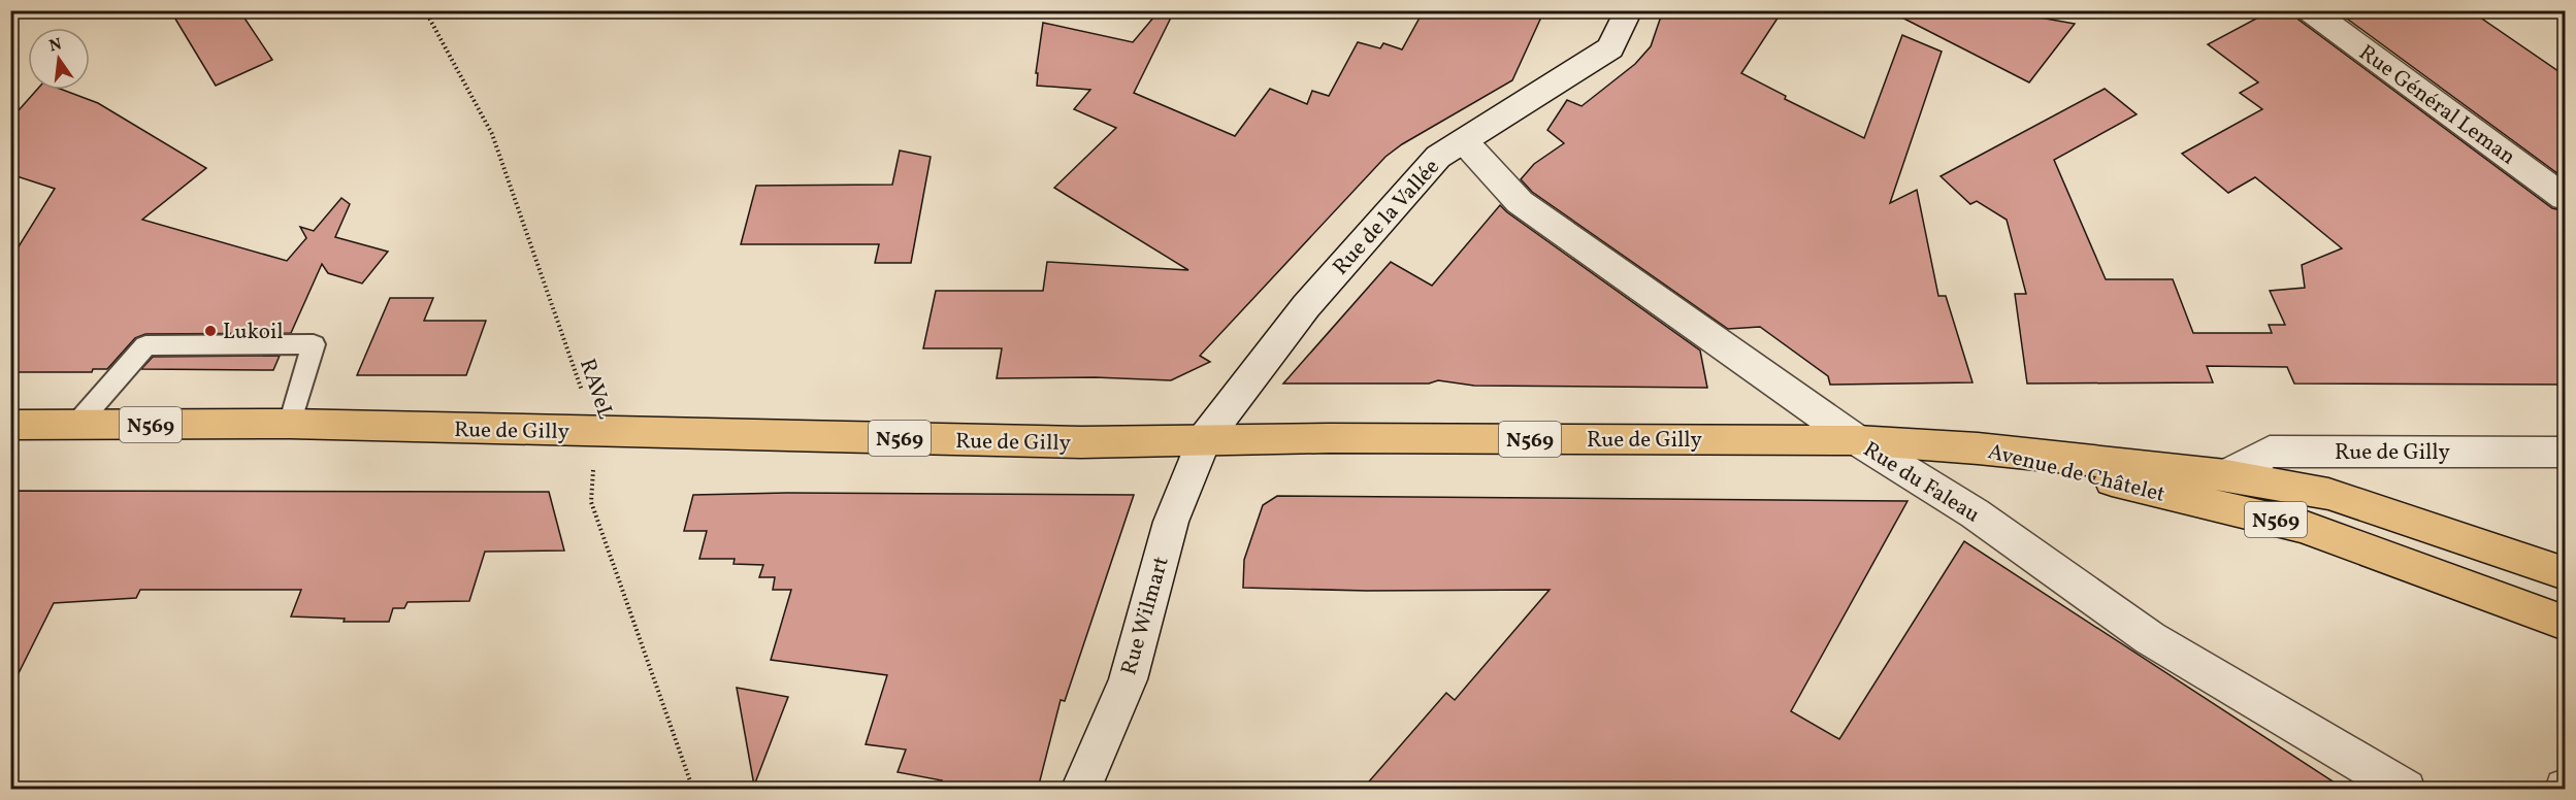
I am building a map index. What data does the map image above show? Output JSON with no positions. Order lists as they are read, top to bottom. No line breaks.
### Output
{"streets":{"main road":["N569","Rue de Gilly","Avenue de Châtelet"],"street":["Rue Général Leman","Rue de la Vallée","Rue du Faleau","Rue Wilmart"],"path":["RAVeL"]},"crossings":[["Rue de la Vallée","Rue de Gilly"],["Rue de la Vallée","Rue du Faleau"],["Rue de la Vallée","Rue Wilmart"],["RAVeL","Rue de Gilly"],["Rue de Gilly","Avenue de Châtelet"],["Rue de Gilly","Rue du Faleau"],["Rue de Gilly","Rue Wilmart"]],"places":["Lukoil"],"north":"top"}
